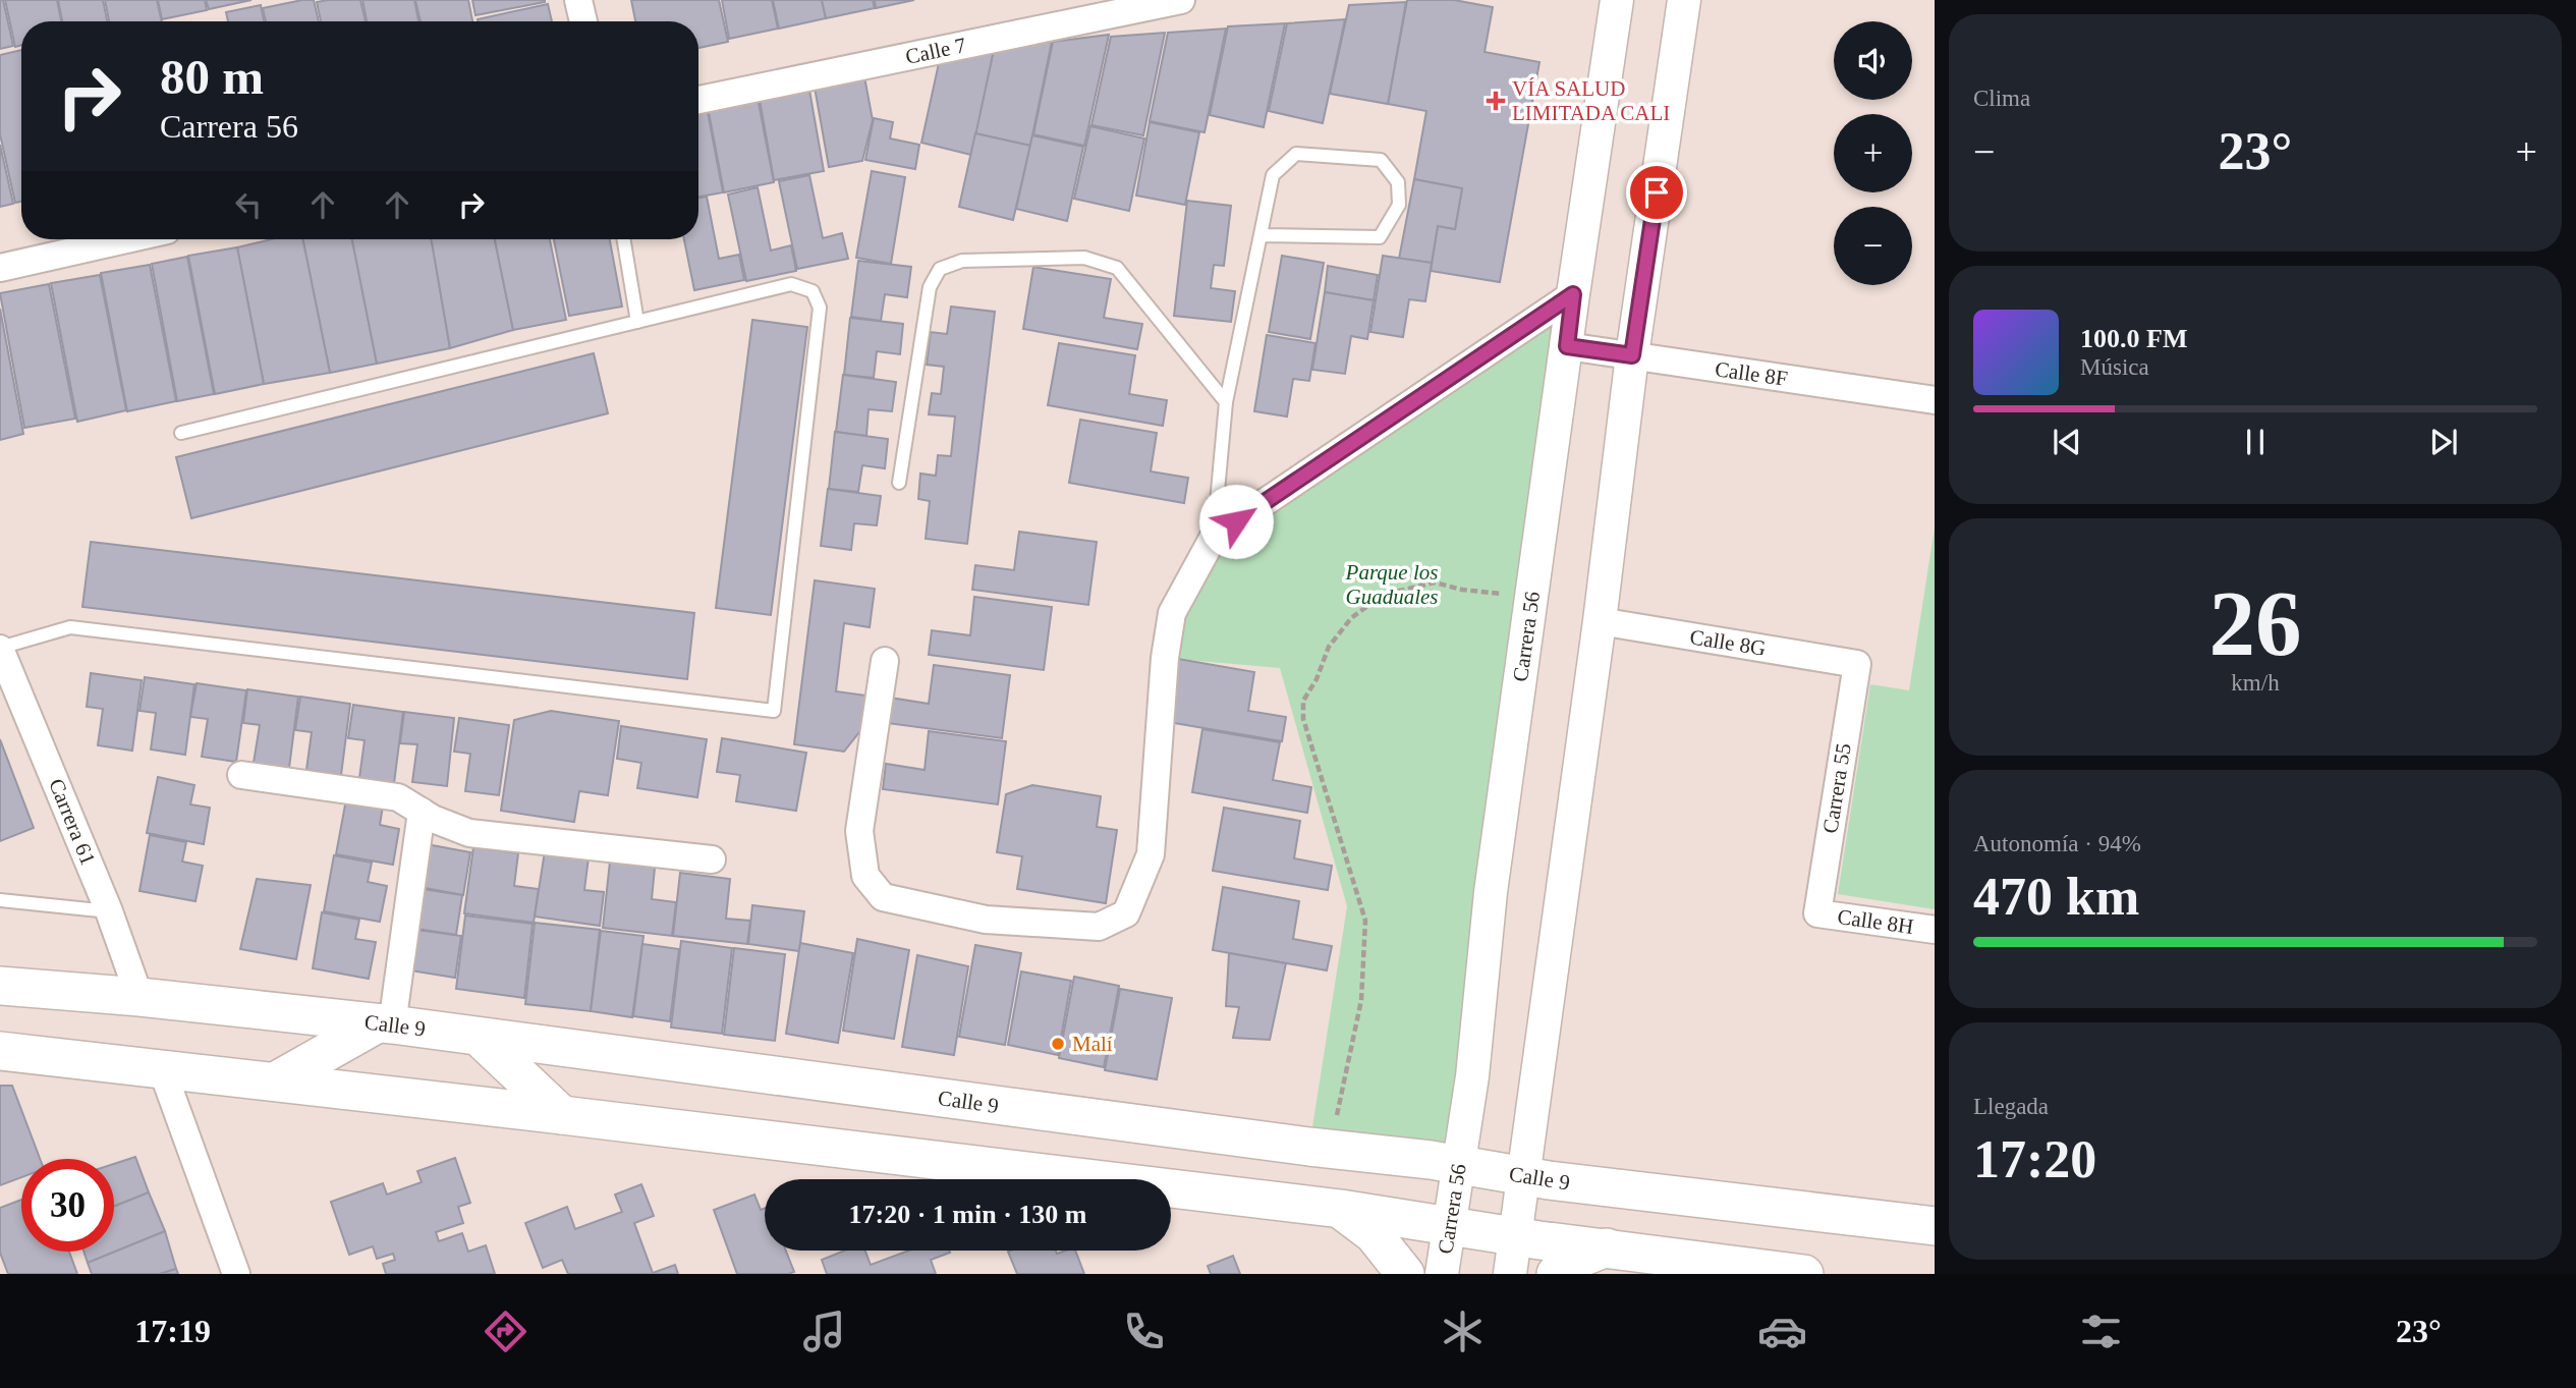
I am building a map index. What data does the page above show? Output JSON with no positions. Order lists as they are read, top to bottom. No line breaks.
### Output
{"streets":{"main road":["Calle 9"],"street":["Calle 7","Calle 8F","Carrera 56","Calle 8G","Carrera 55","Carrera 61","Calle 8H"]},"crossings":[["Calle 8F","Carrera 56"],["Carrera 56","Calle 9"],["Calle 8G","Carrera 55"],["Carrera 55","Calle 8H"],["Carrera 61","Calle 9"]],"parks":["Parque los Guaduales"],"places":{"health":["VÍA SALUD LIMITADA CALI"],"other":["Malí"]},"page":{"tile":["Clima",["26","km/h"],["Autonomía · 94%","470 km"],["Llegada","17:20"]],"map_buttons":["+","−"],"turn":["80 m","Carrera 56"],"heat":["−","23°","+"],"song":["100.0 FM","Música"],"limit":"30","trip":"17:20 · 1 min · 130 m","tabs":["17:19","23°"]}}
